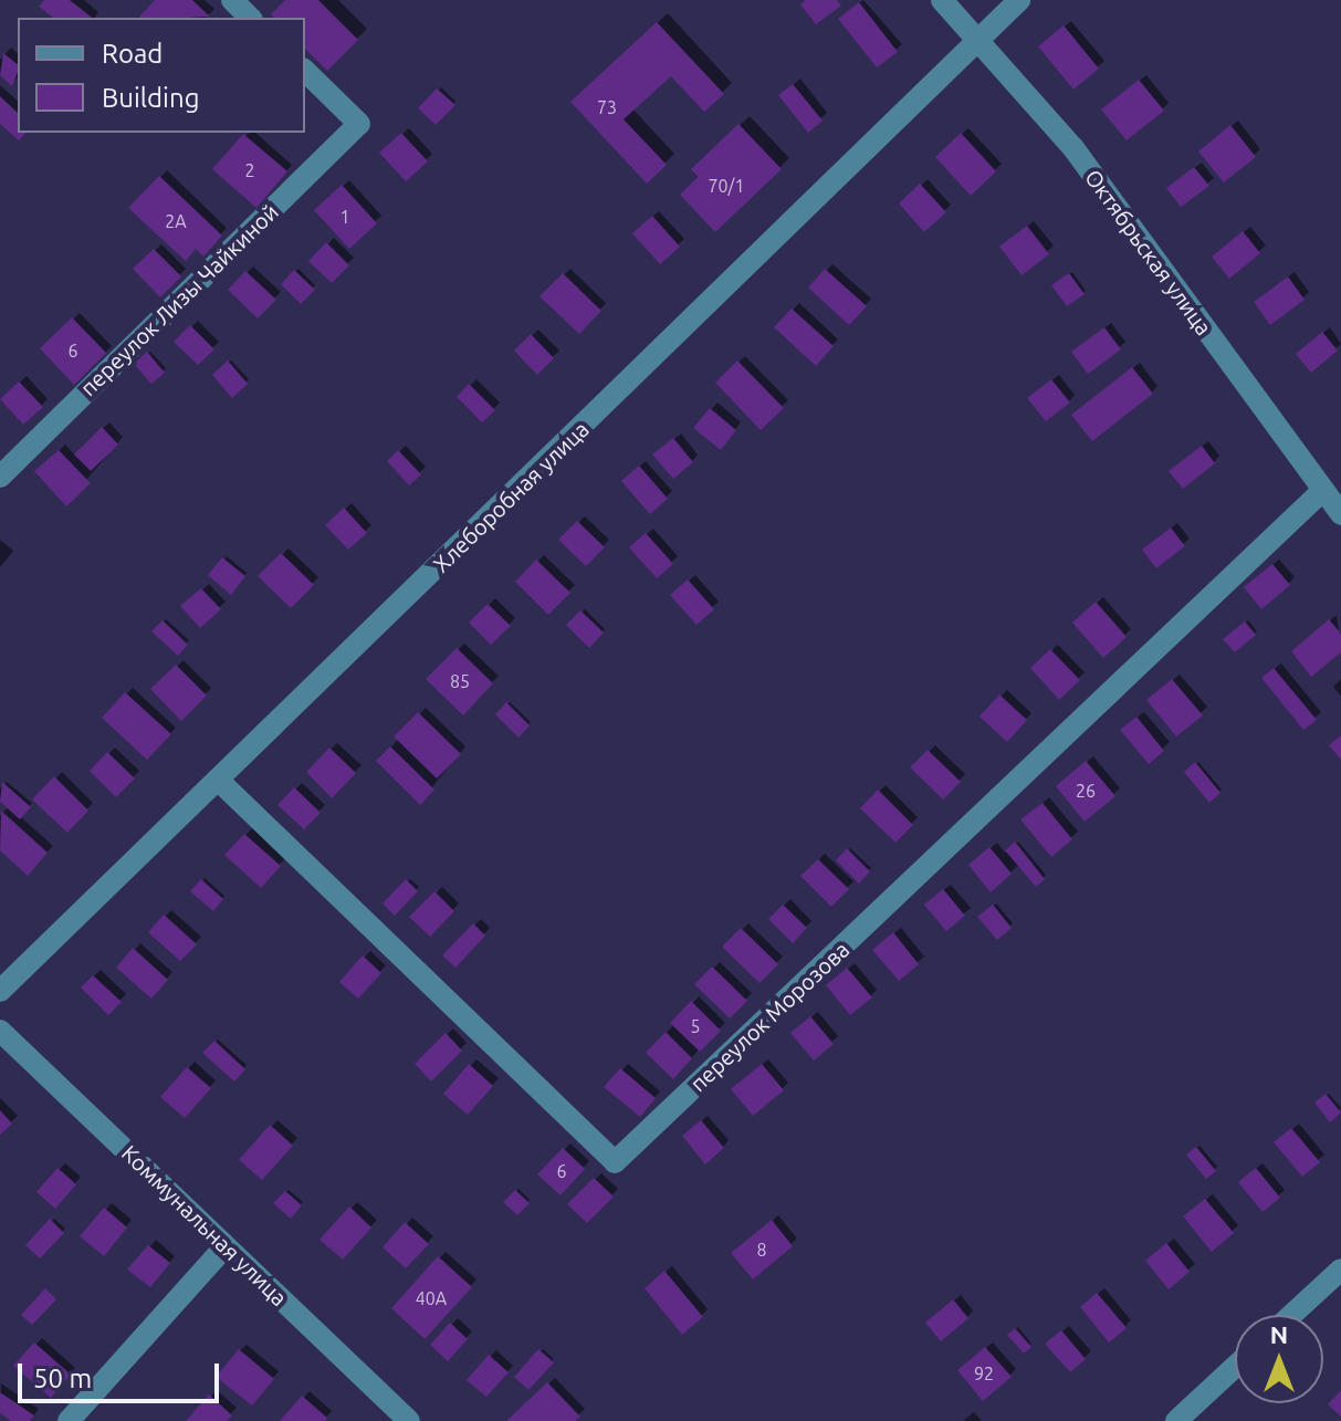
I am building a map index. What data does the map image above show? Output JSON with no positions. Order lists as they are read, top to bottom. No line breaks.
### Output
{"streets":{"street":["Октябрьская улица","переулок Лизы Чайкиной","Хлеборобная улица","переулок Морозова","Коммунальная улица"]},"crossings":[["Октябрьская улица","Хлеборобная улица"],["Октябрьская улица","переулок Морозова"],["Хлеборобная улица","переулок Морозова"]],"house_numbers":["73","2","70/1","1","2А","6","85","26","5","6","8","40А","92"],"legend":["Road","Building"],"scale_bar":"50 m","north":"top"}
